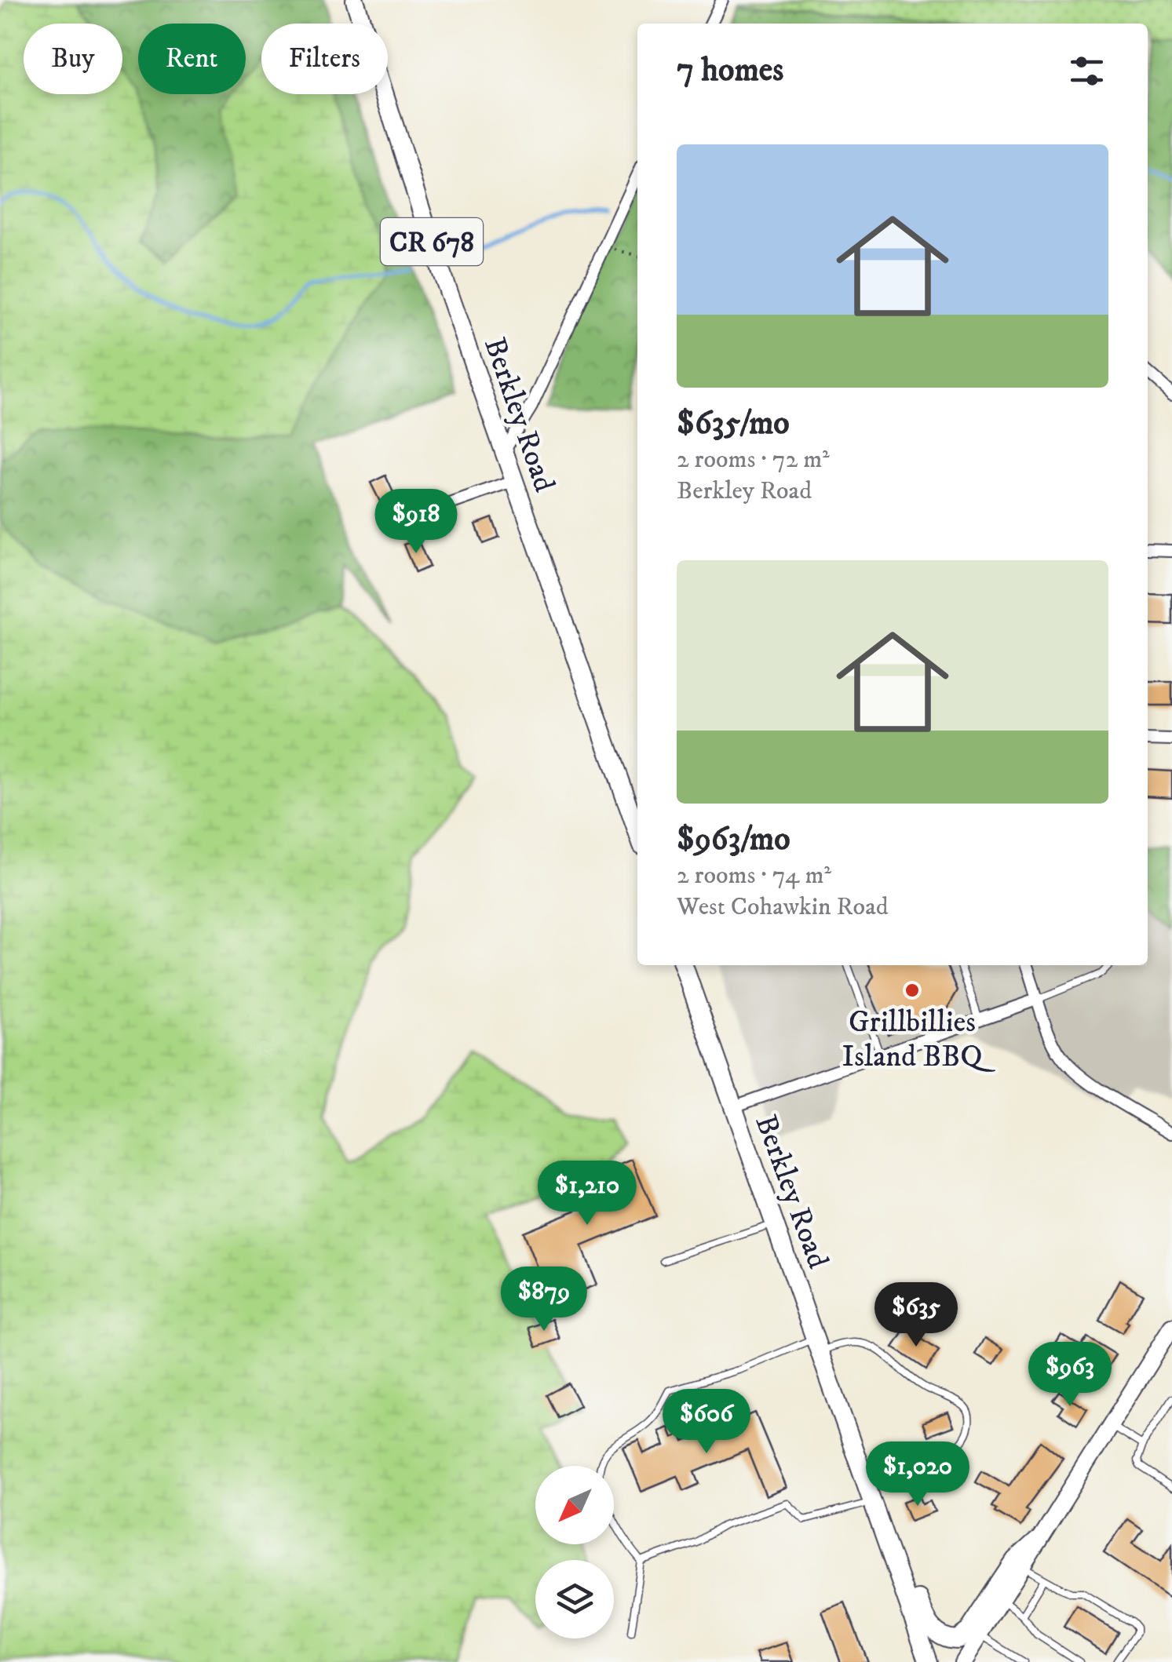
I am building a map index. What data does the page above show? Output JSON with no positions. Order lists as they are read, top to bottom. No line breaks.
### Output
{"streets":{"main road":["CR 678","Berkley Road"]},"places":["Grillbillies Island BBQ"],"north":"bottom left","page":{"chip":["Buy","Rent","Filters"],"heading":"7 homes","list":[{"name":"$635/mo","note":"2 rooms · 72 m² · Berkley Road"},{"name":"$963/mo","note":"2 rooms · 74 m² · West Cohawkin Road"}],"price":["$918","$1,210","$879","$635","$963","$606","$1,020"]}}
